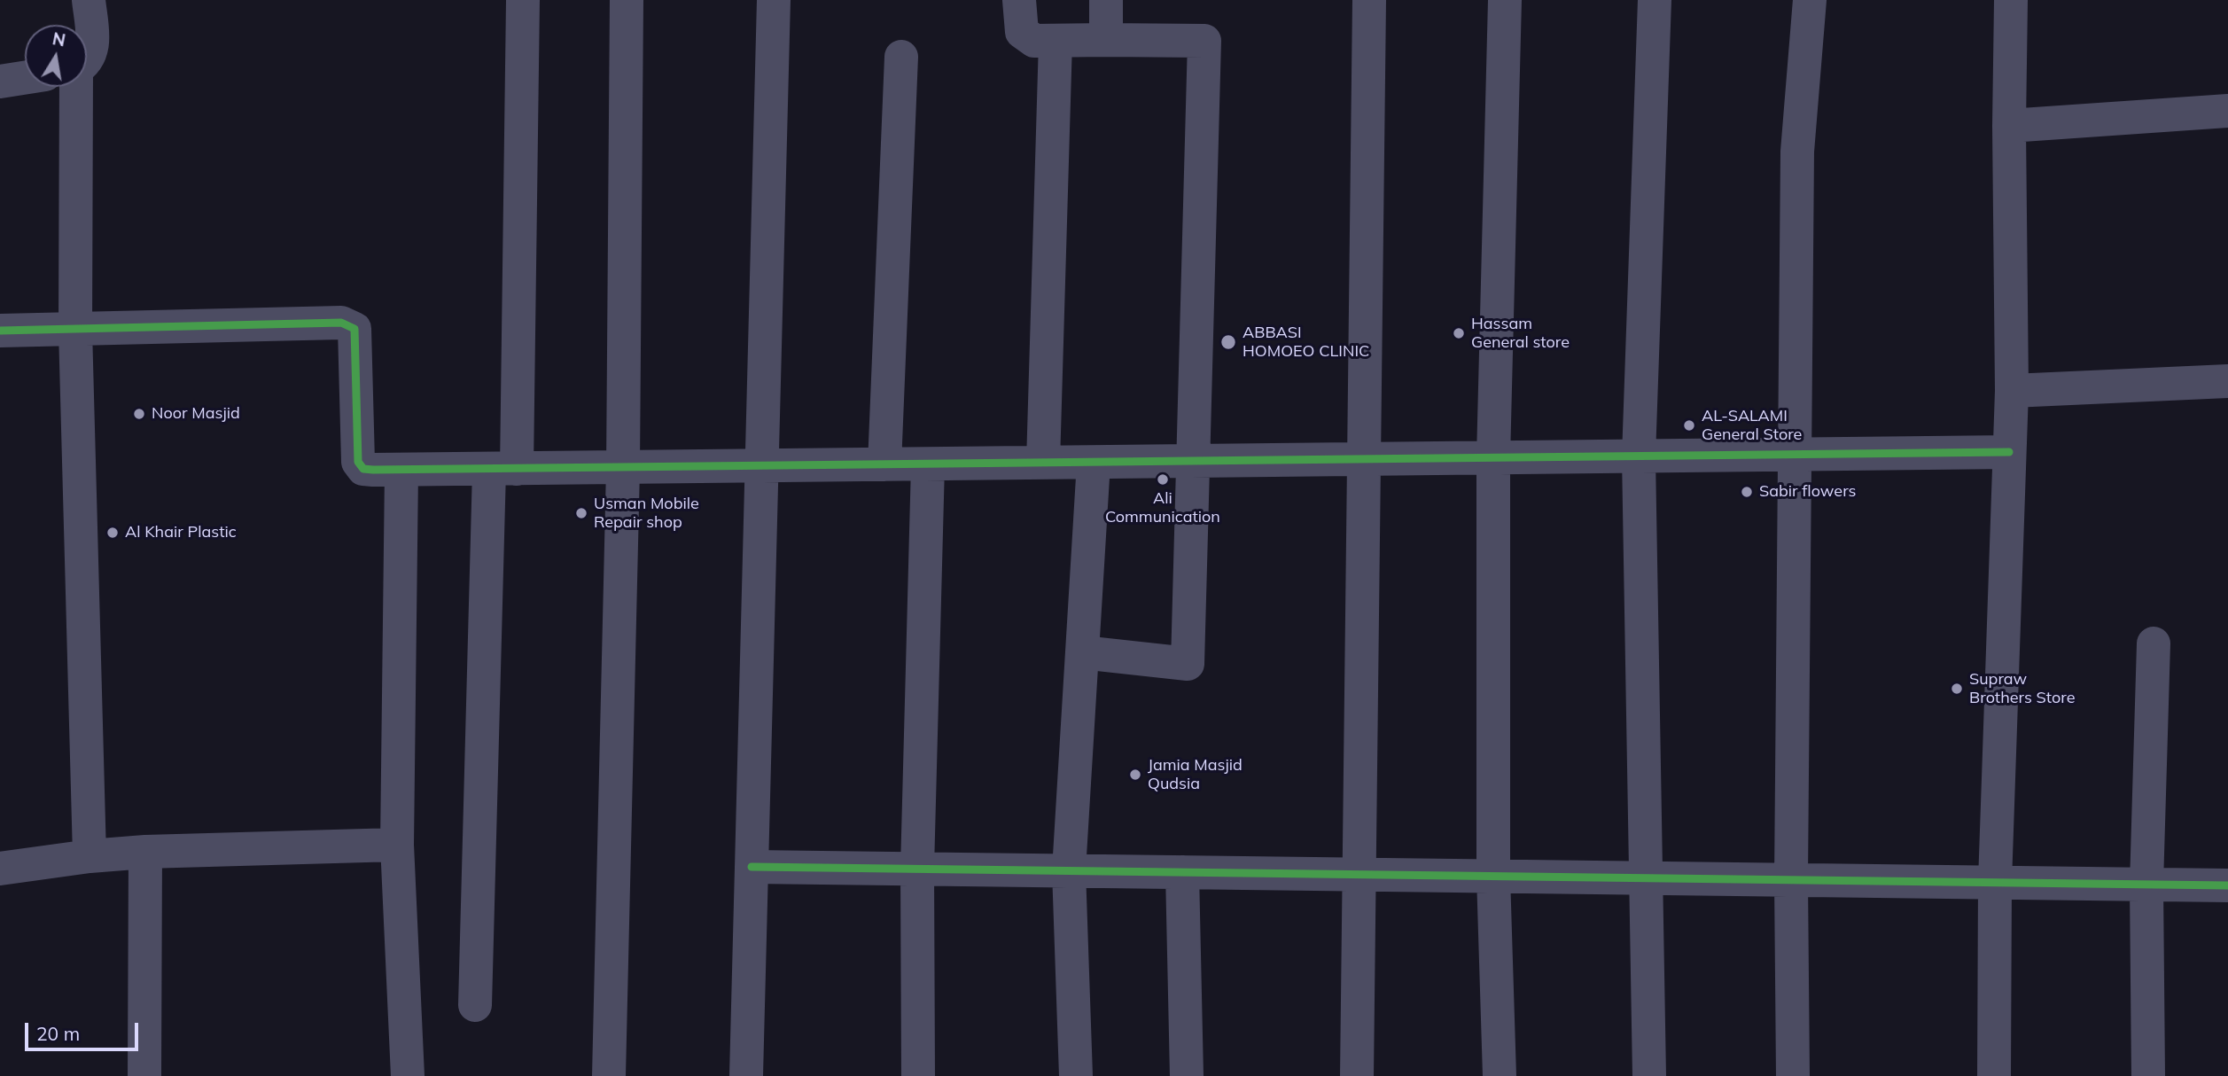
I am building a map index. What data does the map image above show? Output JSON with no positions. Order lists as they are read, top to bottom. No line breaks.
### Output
{"places":["Hassam General store","ABBASI HOMOEO CLINIC","Noor Masjid","AL-SALAMI General Store","Ali Communication","Sabir flowers","Usman Mobile Repair shop","Al Khair Plastic","Supraw Brothers Store","Jamia Masjid Qudsia"],"scale_bar":"20 m","north":"top"}
